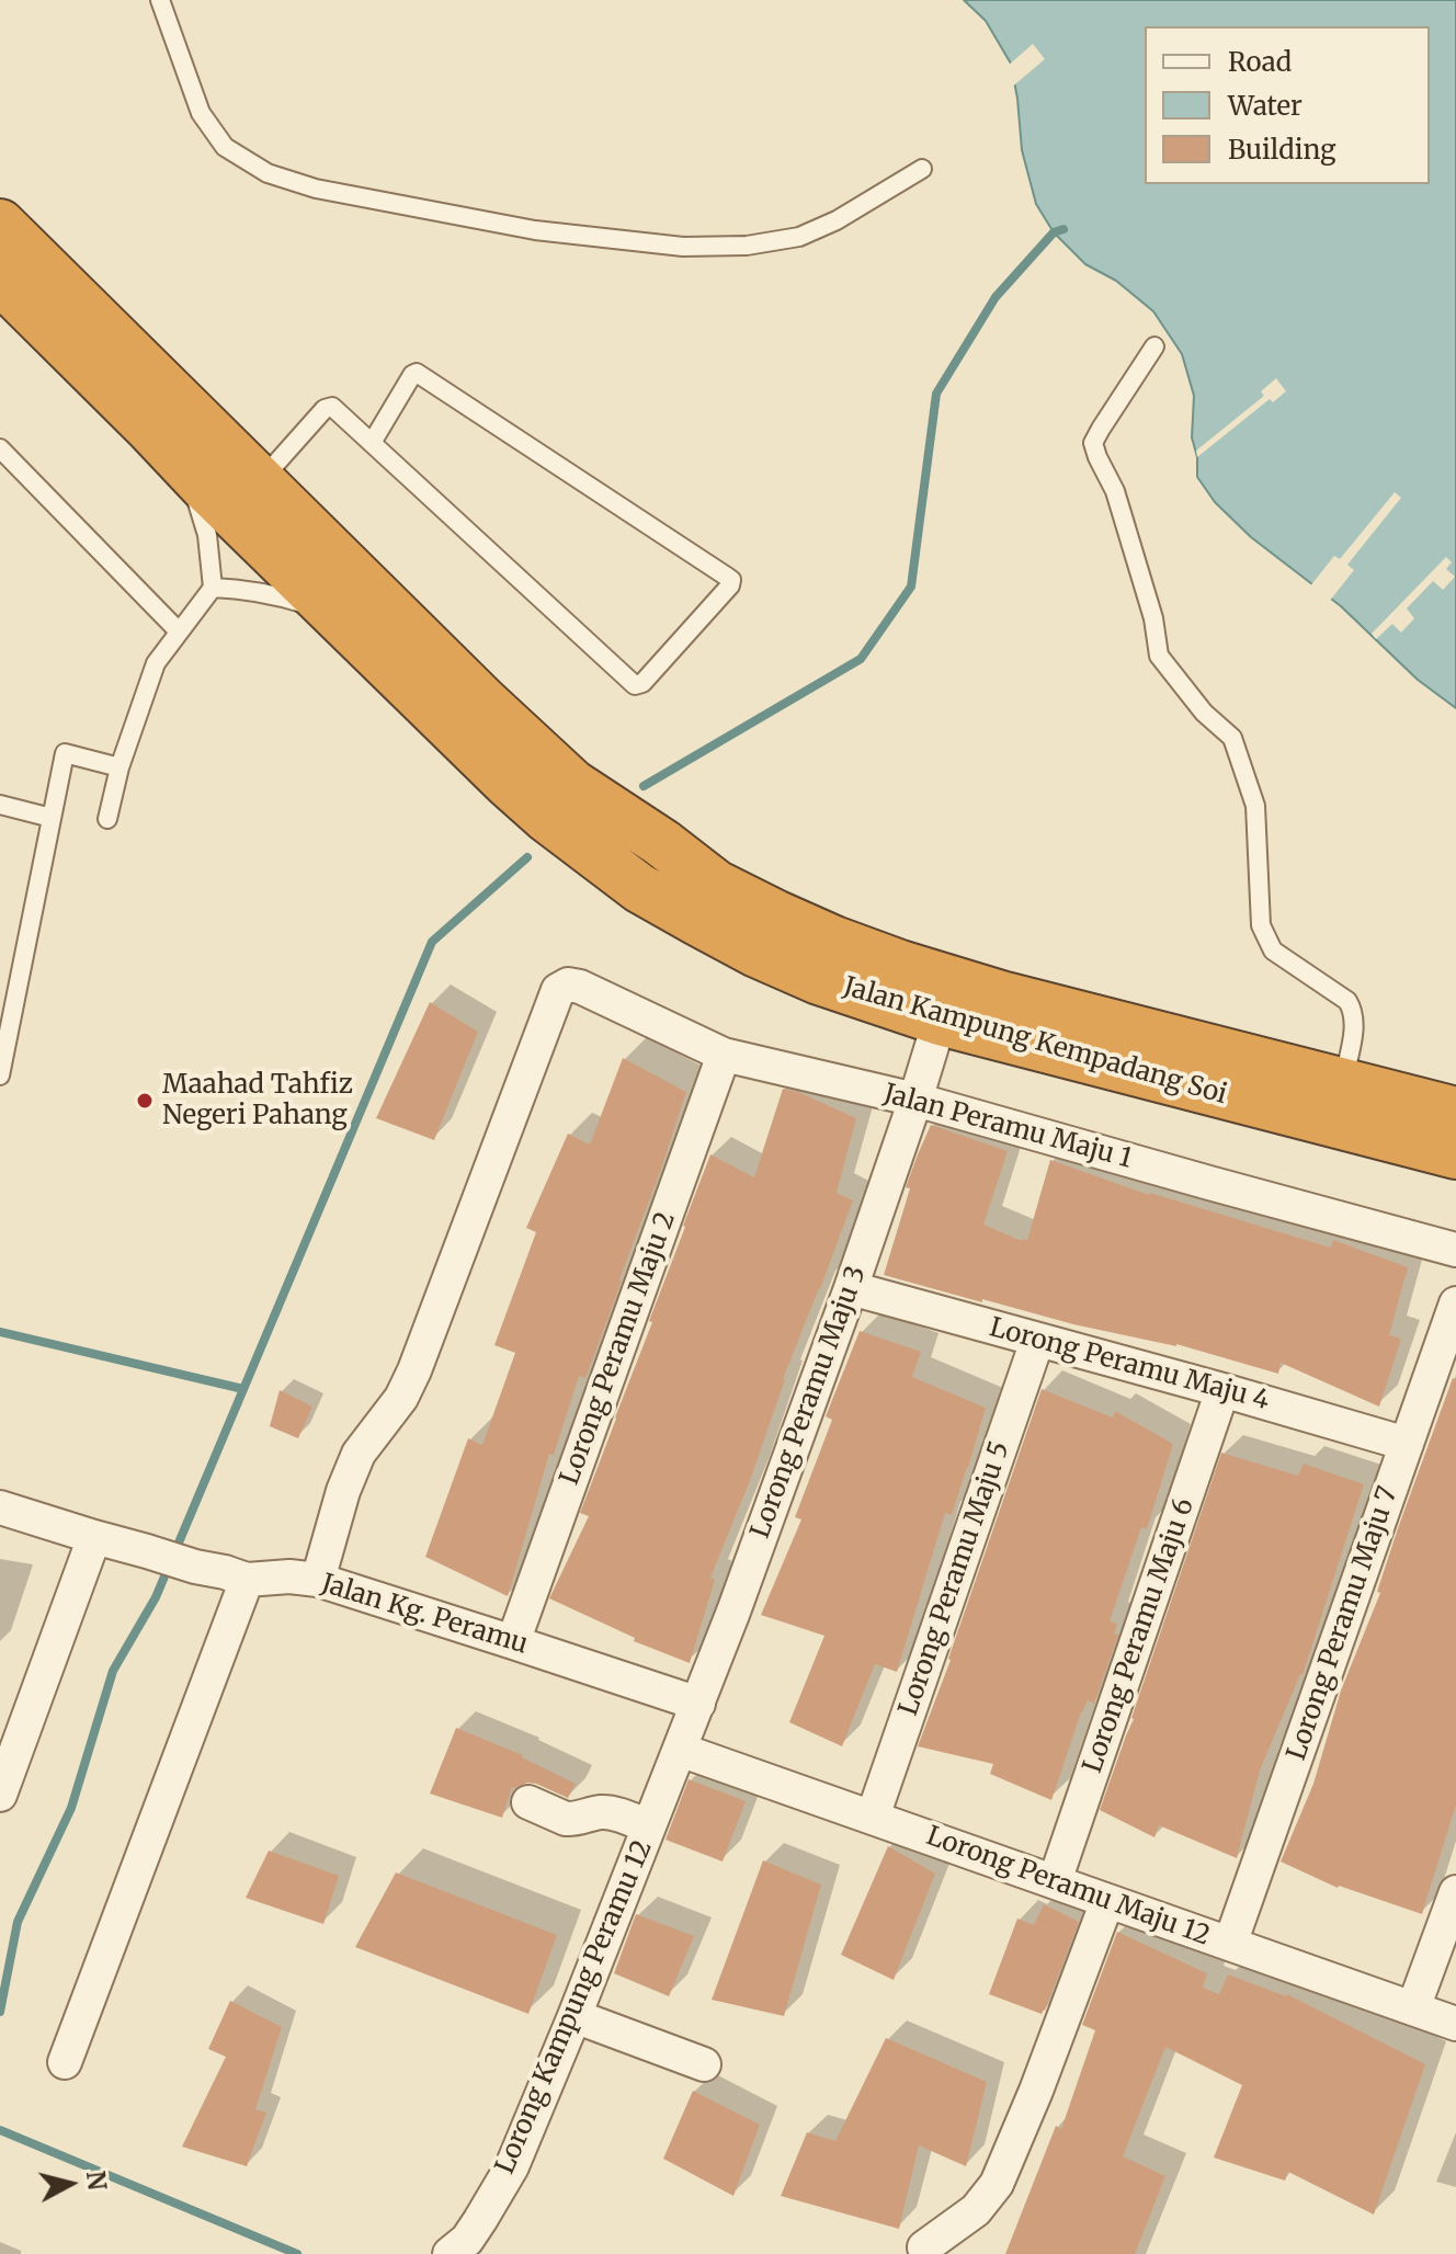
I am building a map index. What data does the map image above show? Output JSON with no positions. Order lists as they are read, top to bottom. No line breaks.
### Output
{"streets":{"highway":["Jalan Kampung Kempadang Soi"],"street":["Jalan Peramu Maju 1","Lorong Peramu Maju 2","Lorong Peramu Maju 4","Lorong Peramu Maju 3","Lorong Peramu Maju 5","Jalan Kg. Peramu","Lorong Peramu Maju 7","Lorong Peramu Maju 6","Lorong Peramu Maju 12","Lorong Kampung Peramu 12"]},"crossings":[["Jalan Kampung Kempadang Soi","Lorong Peramu Maju 3"],["Jalan Peramu Maju 1","Lorong Peramu Maju 2"],["Jalan Peramu Maju 1","Lorong Peramu Maju 3"],["Jalan Peramu Maju 1","Jalan Kg. Peramu"],["Lorong Peramu Maju 2","Jalan Kg. Peramu"],["Lorong Peramu Maju 4","Lorong Peramu Maju 3"],["Lorong Peramu Maju 4","Lorong Peramu Maju 5"],["Lorong Peramu Maju 4","Lorong Peramu Maju 7"],["Lorong Peramu Maju 4","Lorong Peramu Maju 6"],["Lorong Peramu Maju 3","Jalan Kg. Peramu"],["Lorong Peramu Maju 3","Lorong Peramu Maju 12"],["Lorong Peramu Maju 3","Lorong Kampung Peramu 12"],["Lorong Peramu Maju 5","Lorong Peramu Maju 12"],["Lorong Peramu Maju 7","Lorong Peramu Maju 12"],["Lorong Peramu Maju 6","Lorong Peramu Maju 12"],["Lorong Peramu Maju 12","Lorong Kampung Peramu 12"]],"places":["Maahad Tahfiz Negeri Pahang"],"legend":["Road","Water","Building"],"north":"right"}
